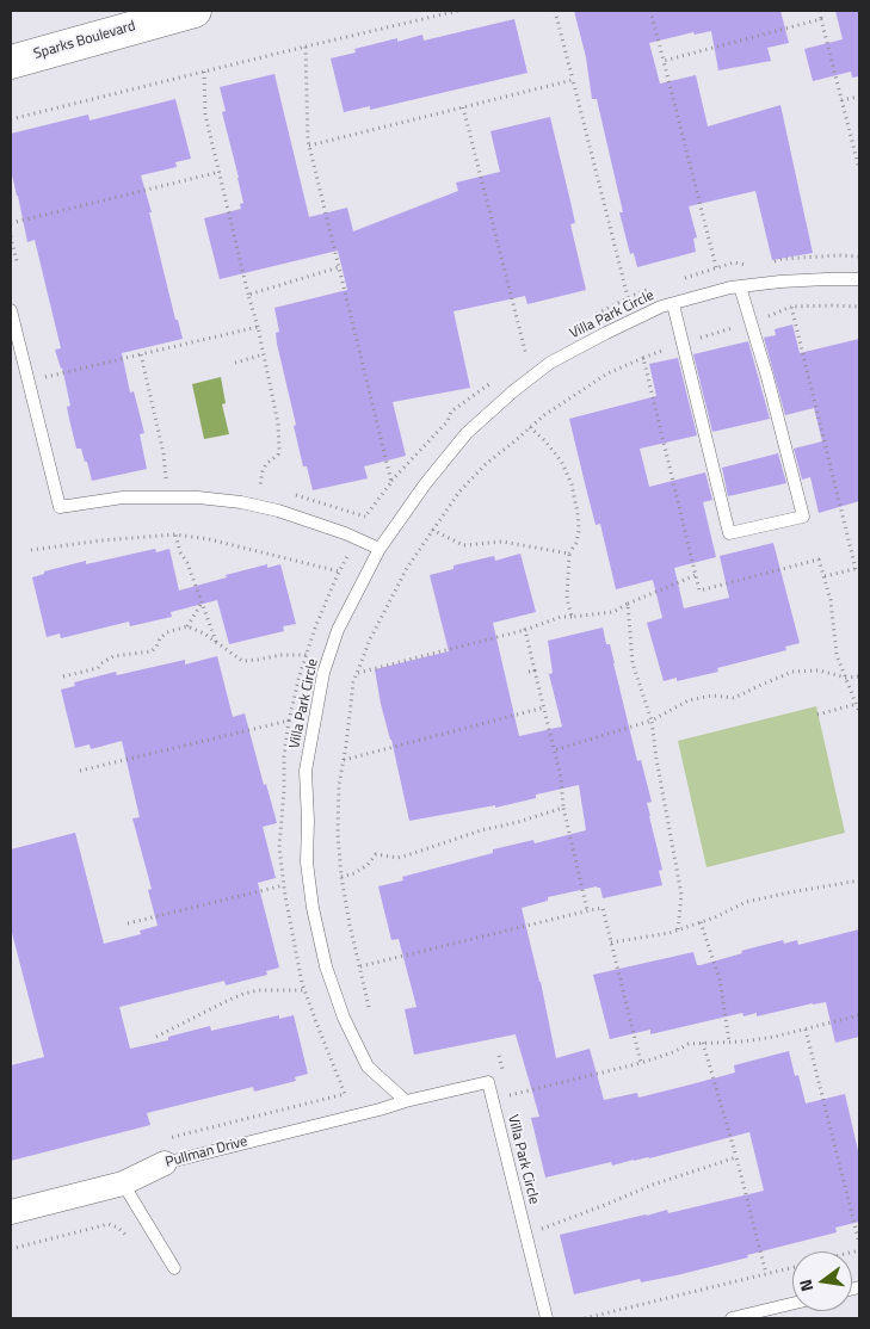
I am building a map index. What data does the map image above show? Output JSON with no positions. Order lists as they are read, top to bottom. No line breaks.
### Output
{"streets":{"main road":["Sparks Boulevard"],"street":["Pullman Drive"],"lane":["Villa Park Circle"]},"crossings":[["Villa Park Circle","Pullman Drive"]],"north":"left"}
